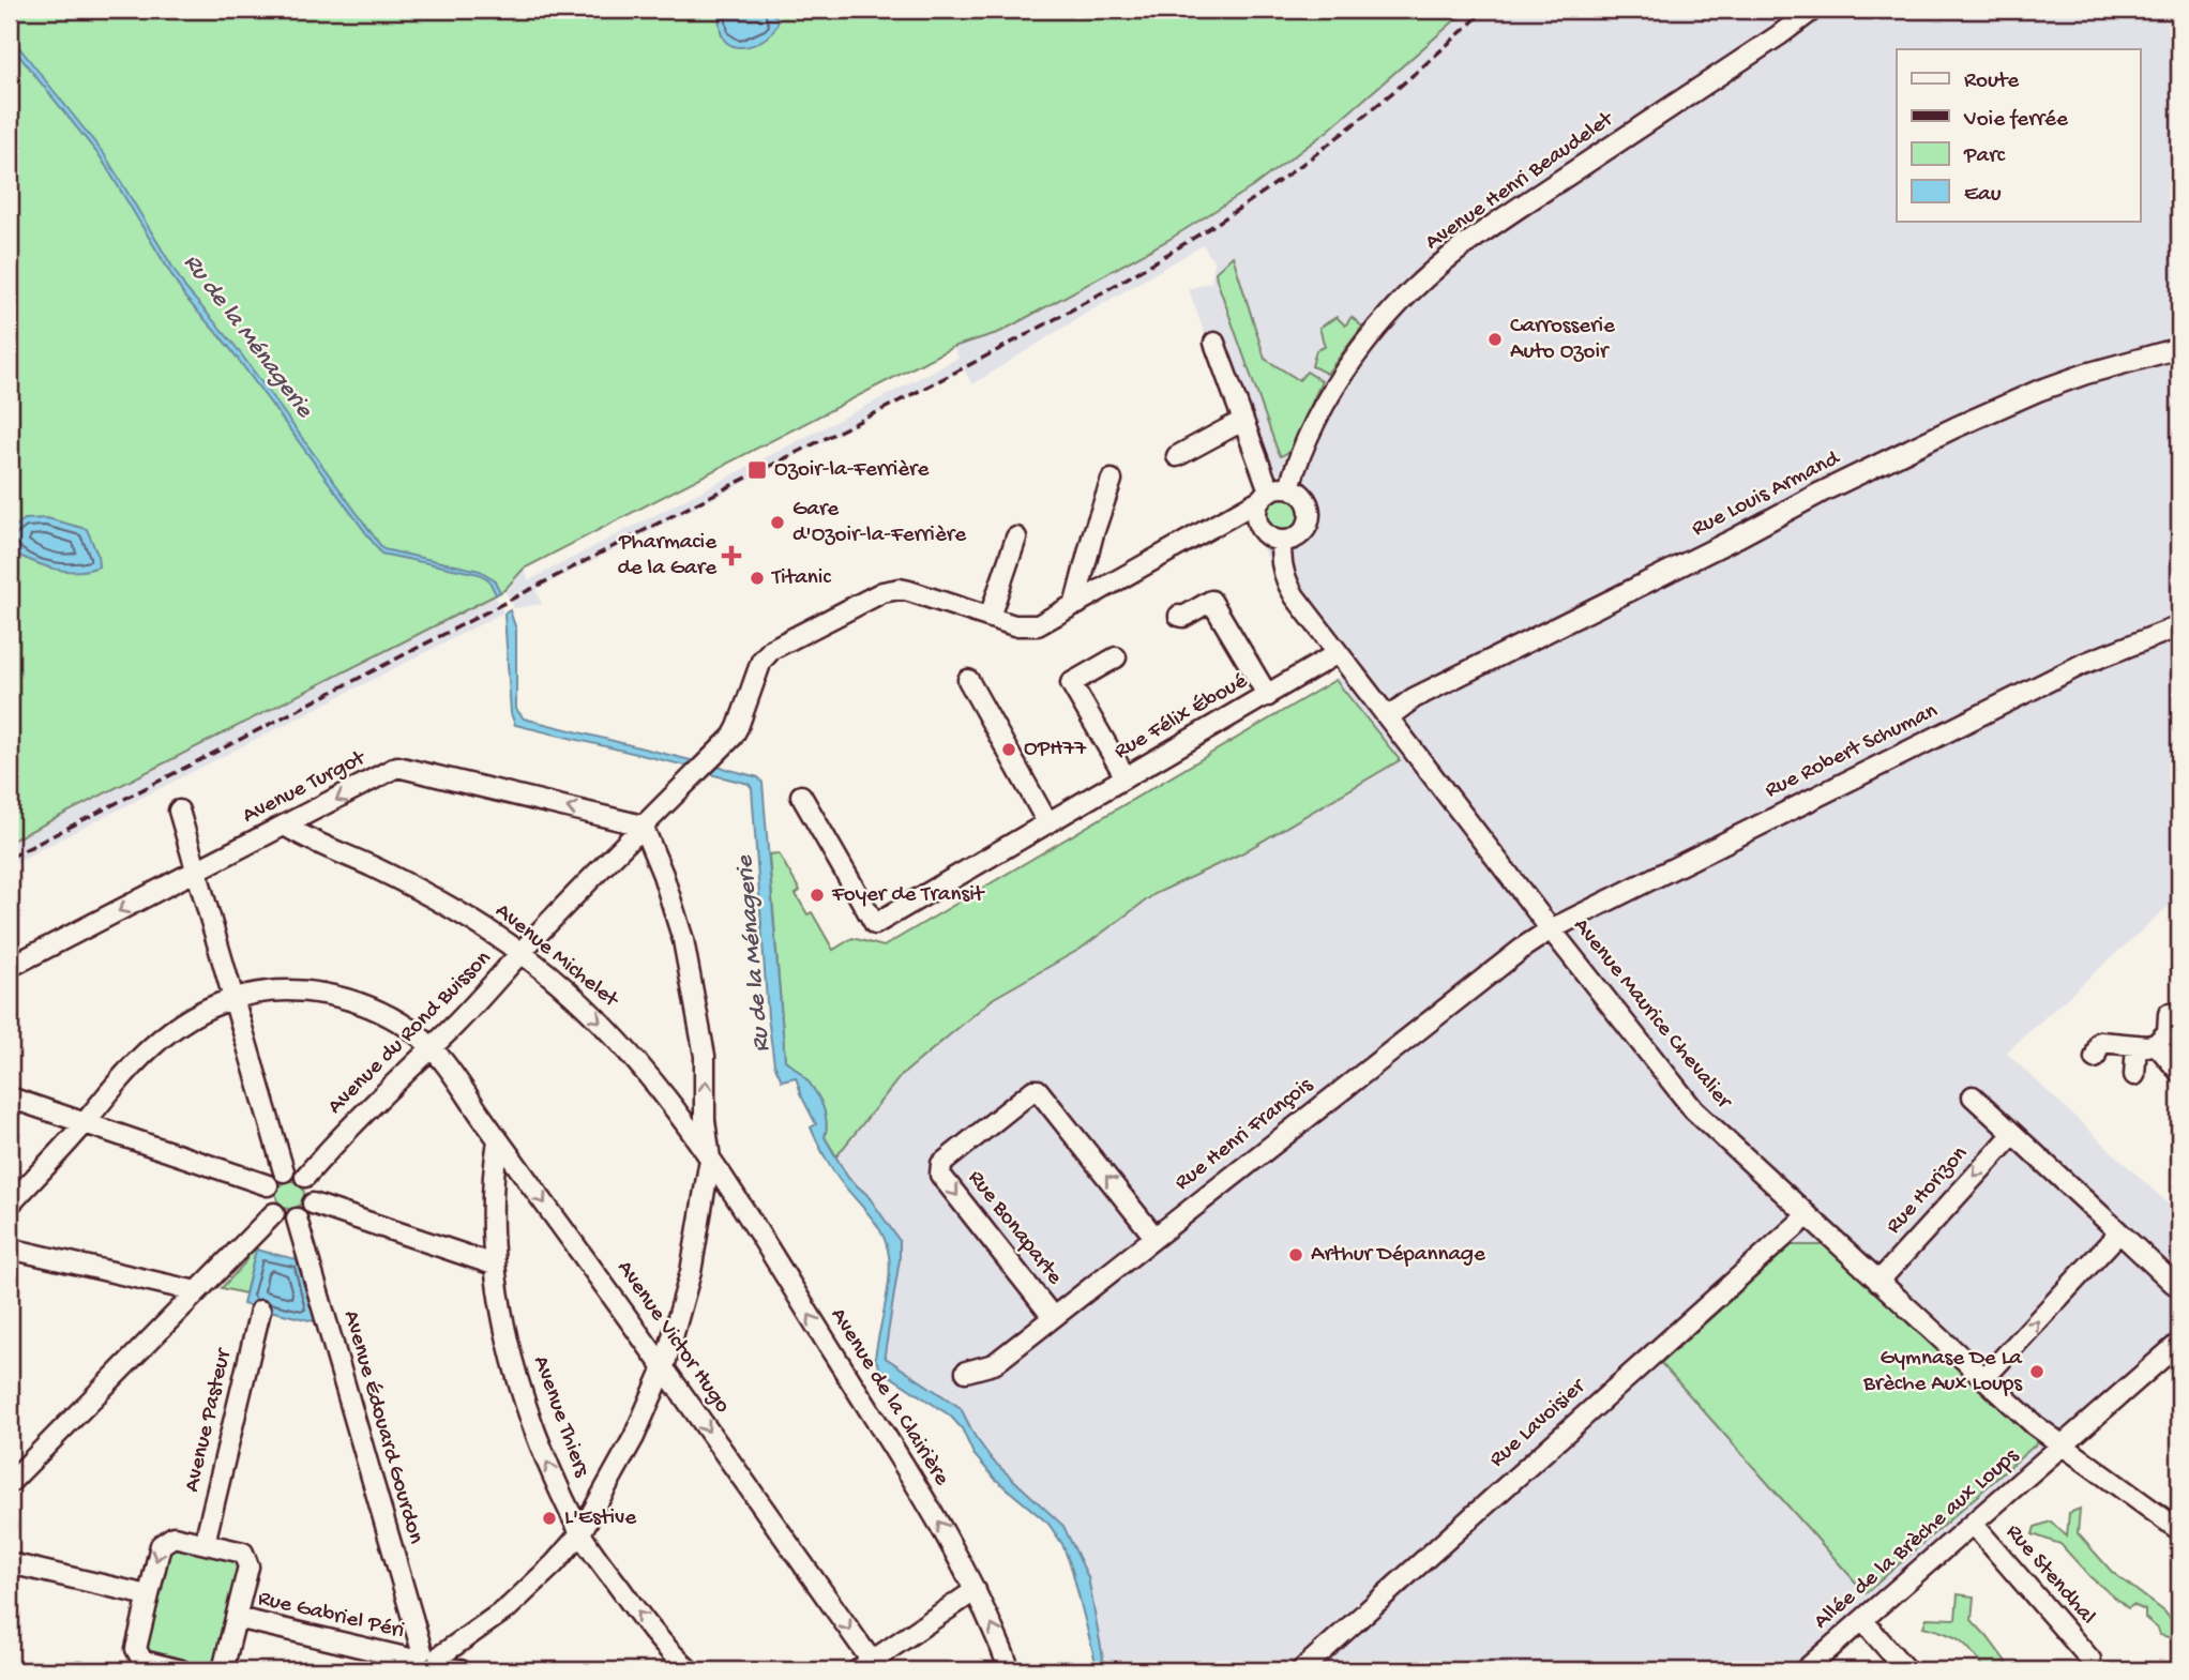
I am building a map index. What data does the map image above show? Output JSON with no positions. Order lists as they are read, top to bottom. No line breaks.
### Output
{"streets":{"street":["Avenue Henri Beaudelet","Rue Louis Armand","Rue Félix Éboué","Rue Robert Schuman","Avenue Turgot","Avenue Michelet","Avenue Maurice Chevalier","Avenue du Rond Buisson","Rue Henri François","Rue Horizon","Rue Bonaparte","Avenue Victor Hugo","Avenue de la Clairière","Avenue Thiers","Avenue Pasteur","Rue Lavoisier","Avenue Édouard Gourdon","Allée de la Brèche aux Loups","Rue Stendhal","Rue Gabriel Péri"]},"crossings":[["Avenue Henri Beaudelet","Avenue Maurice Chevalier"],["Avenue Henri Beaudelet","Avenue du Rond Buisson"],["Rue Louis Armand","Avenue Maurice Chevalier"],["Rue Félix Éboué","Avenue Maurice Chevalier"],["Rue Robert Schuman","Avenue Maurice Chevalier"],["Rue Robert Schuman","Rue Henri François"],["Avenue Turgot","Avenue Michelet"],["Avenue Turgot","Avenue du Rond Buisson"],["Avenue Michelet","Avenue du Rond Buisson"],["Avenue Michelet","Avenue de la Clairière"],["Avenue Maurice Chevalier","Avenue du Rond Buisson"],["Avenue Maurice Chevalier","Rue Henri François"],["Avenue Maurice Chevalier","Rue Horizon"],["Avenue Maurice Chevalier","Rue Lavoisier"],["Avenue Maurice Chevalier","Allée de la Brèche aux Loups"],["Avenue du Rond Buisson","Avenue Victor Hugo"],["Avenue du Rond Buisson","Avenue Édouard Gourdon"],["Rue Henri François","Rue Bonaparte"],["Avenue Victor Hugo","Avenue Thiers"],["Avenue Édouard Gourdon","Rue Gabriel Péri"],["Allée de la Brèche aux Loups","Rue Stendhal"]],"one_way":["Avenue Turgot","Avenue Michelet","Avenue Victor Hugo","Avenue de la Clairière","Avenue Thiers"],"water":["Ru de la Ménagerie"],"places":{"other":["Carrosserie Auto Ozoir","Gare d'Ozoir-la-Ferrière","Titanic","OPH77","Foyer de Transit","Arthur Dépannage","Gymnase De La Brèche Aux Loups","L'Estive"],"transit":["Ozoir-la-Ferrière"],"health":["Pharmacie de la Gare"]},"legend":["Route","Voie ferrée","Parc","Eau"]}
